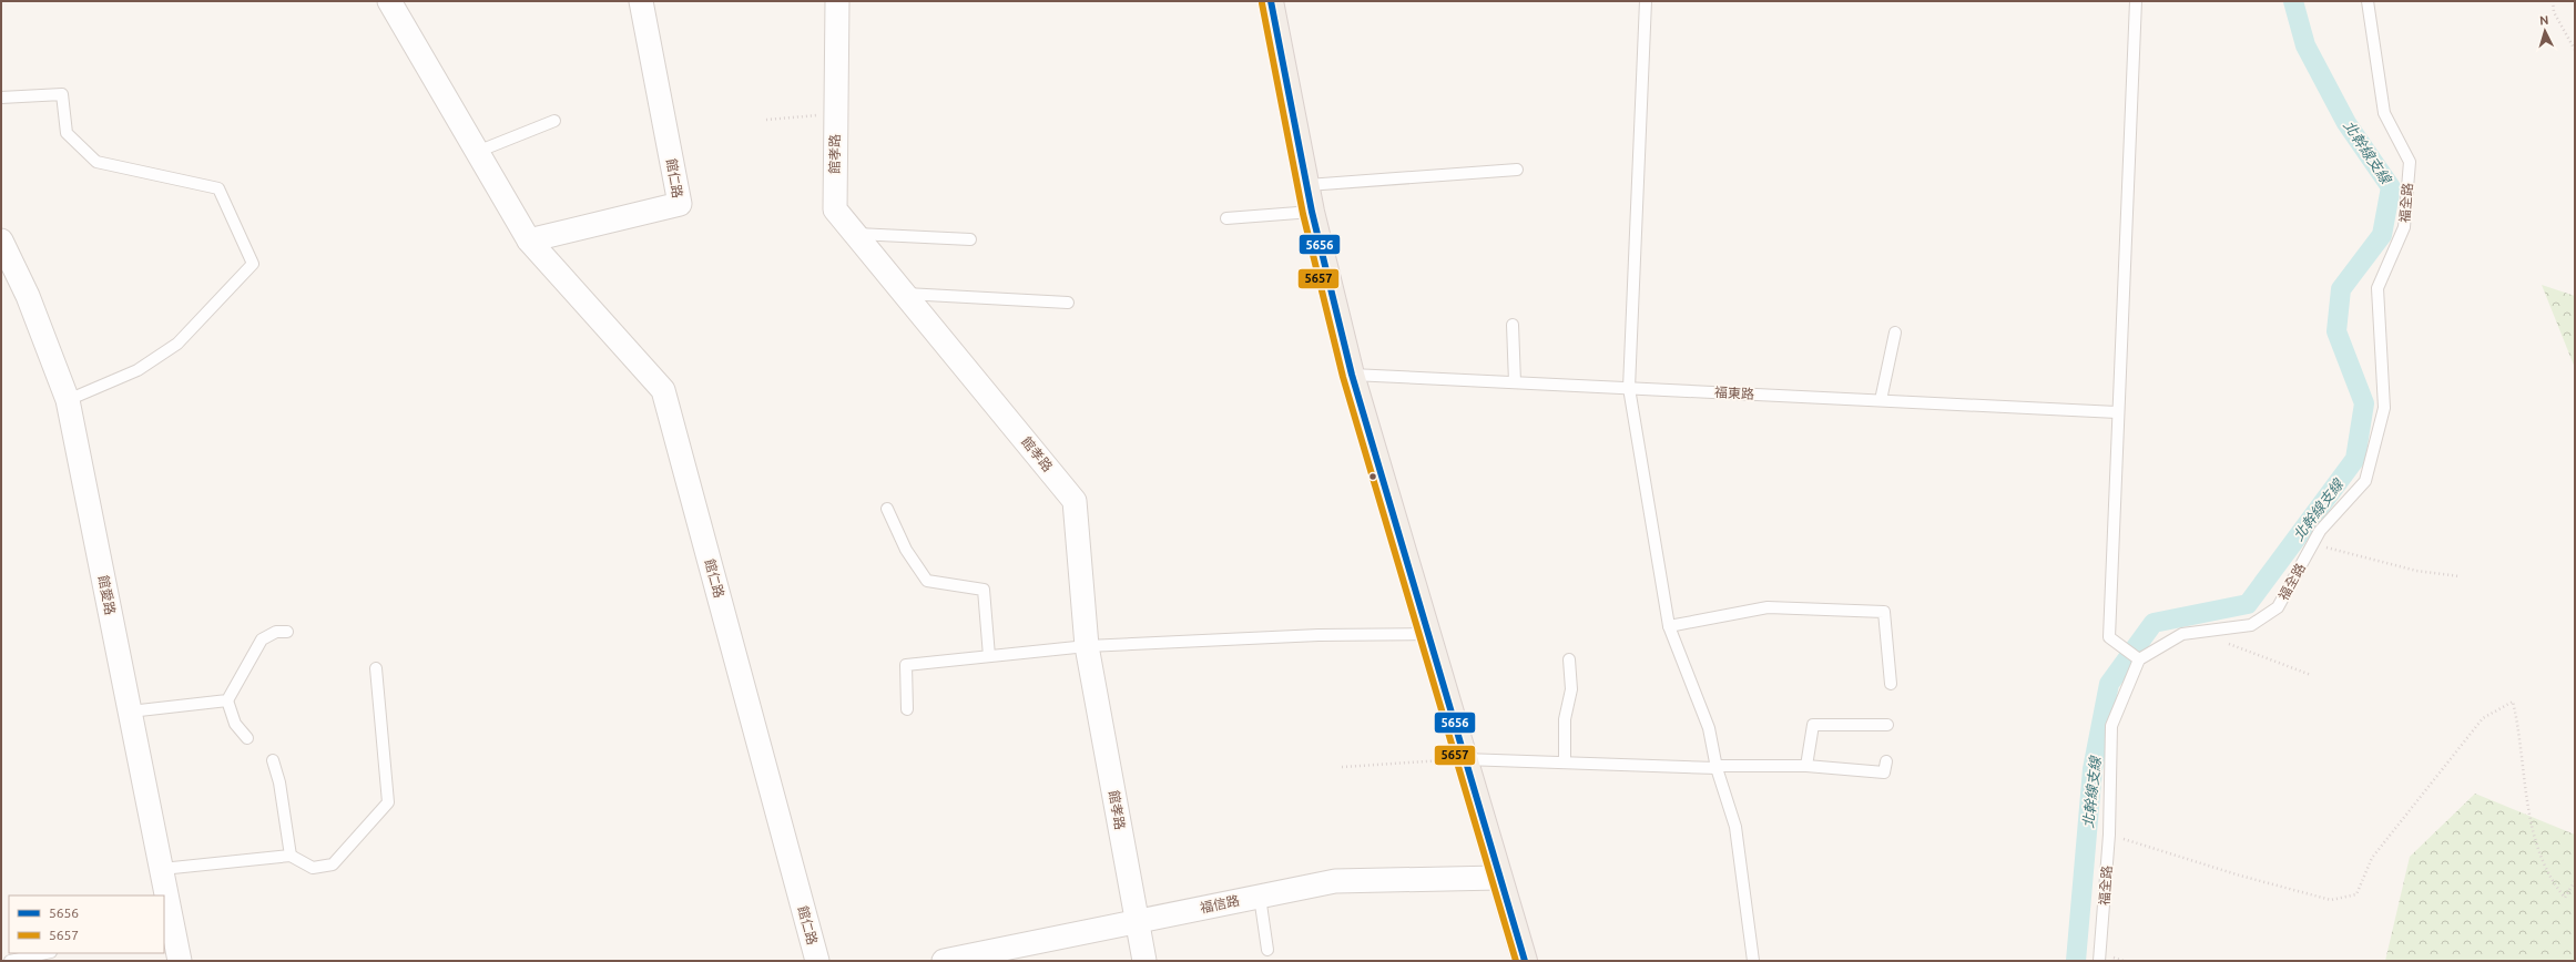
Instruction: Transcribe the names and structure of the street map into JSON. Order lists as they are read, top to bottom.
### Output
{
  "streets": {
    "street": [
      "館孝路",
      "館仁路",
      "館愛路",
      "福信路"
    ],
    "lane": ["福全路", "福東路"]
  },
  "crossings": [
    ["館孝路", "福信路"]
  ],
  "water": ["北幹線支線"],
  "lines": ["transit line 5656", "transit line 5657"],
  "legend": ["5656", "5657"],
  "north": "top"
}
